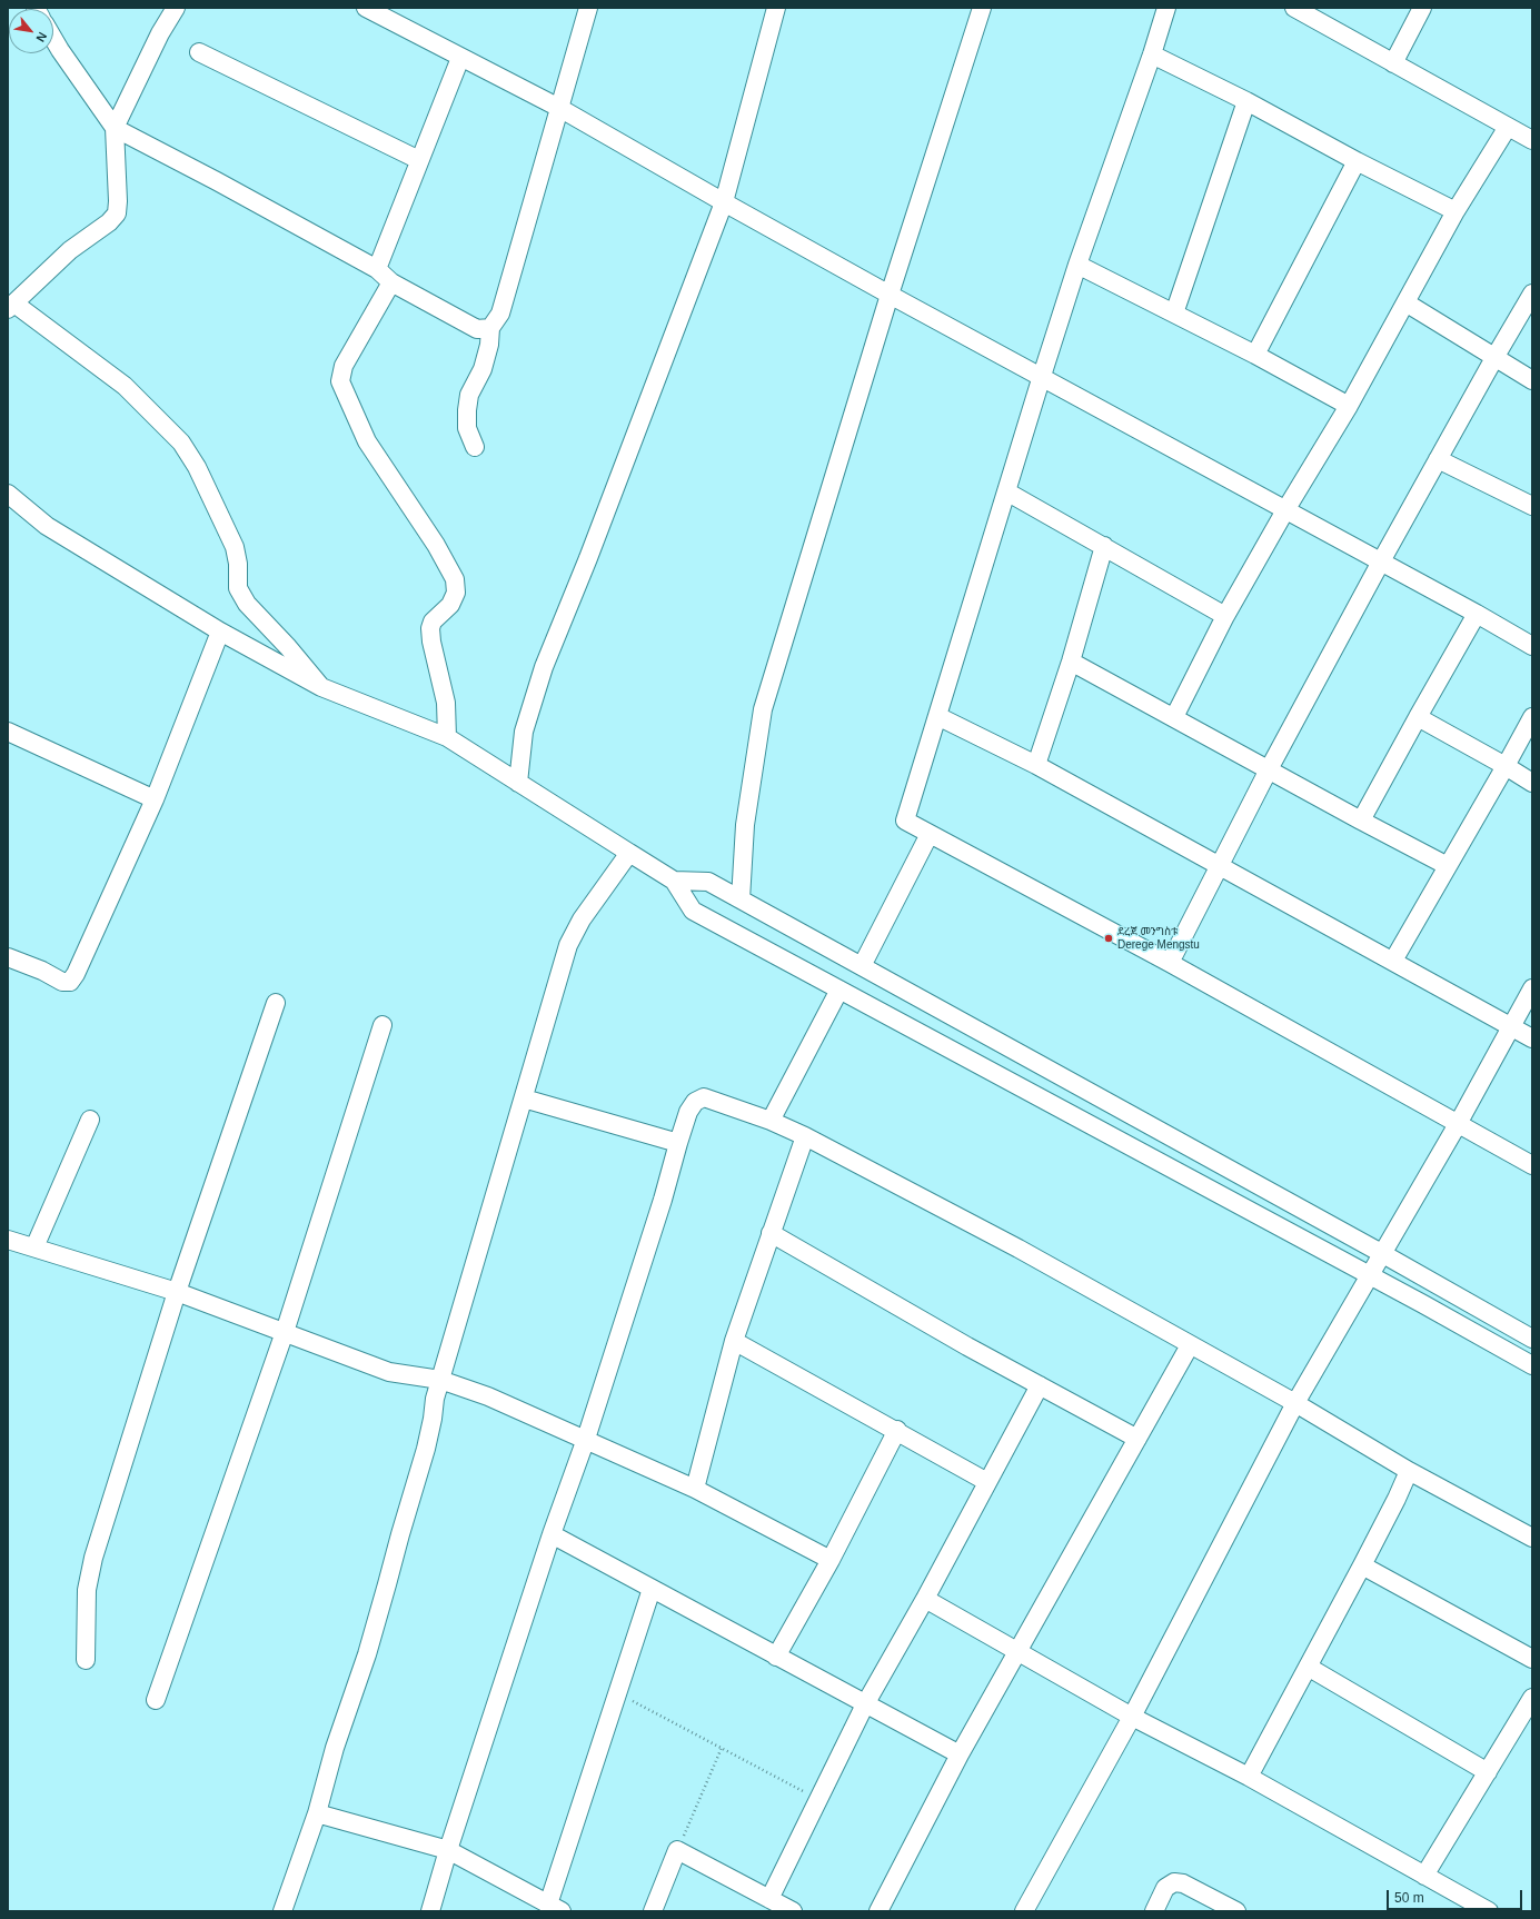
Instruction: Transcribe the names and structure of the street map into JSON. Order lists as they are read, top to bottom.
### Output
{
  "places": ["ደረጀ መንግስቱ Derege Mengstu"],
  "scale_bar": "50 m",
  "north": "bottom right"
}
